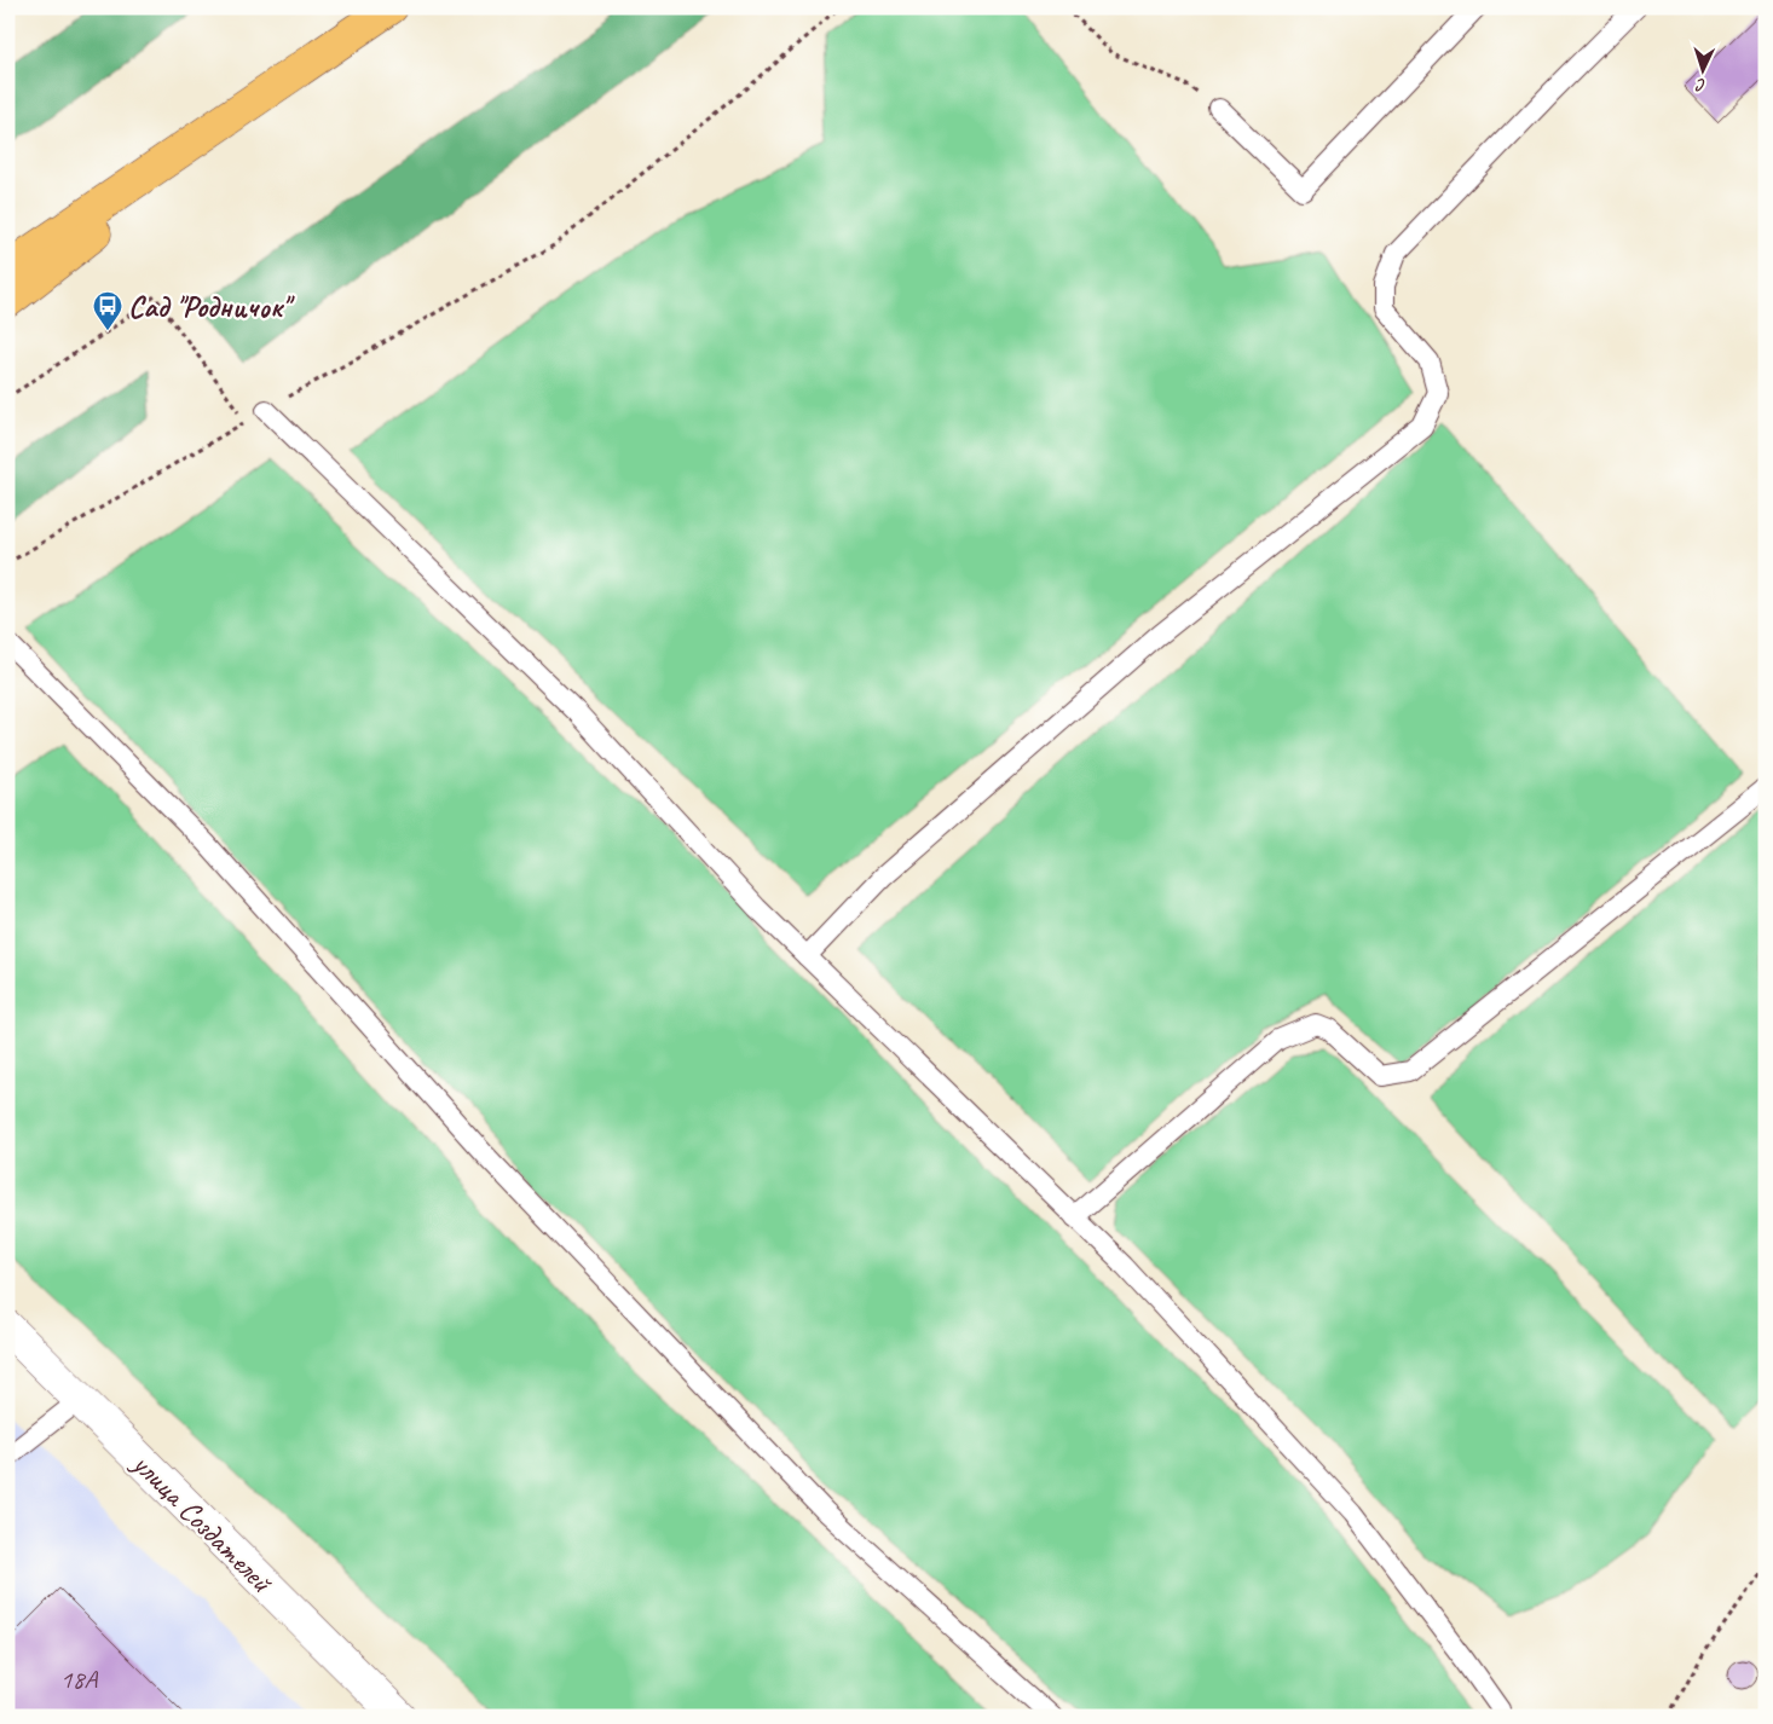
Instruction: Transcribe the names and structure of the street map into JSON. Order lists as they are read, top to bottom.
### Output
{
  "streets": {
    "street": ["улица Создателей"]
  },
  "places": {
    "bus stop": ["Сад \"Родничок\""]
  },
  "house_numbers": ["18А"],
  "north": "bottom"
}
